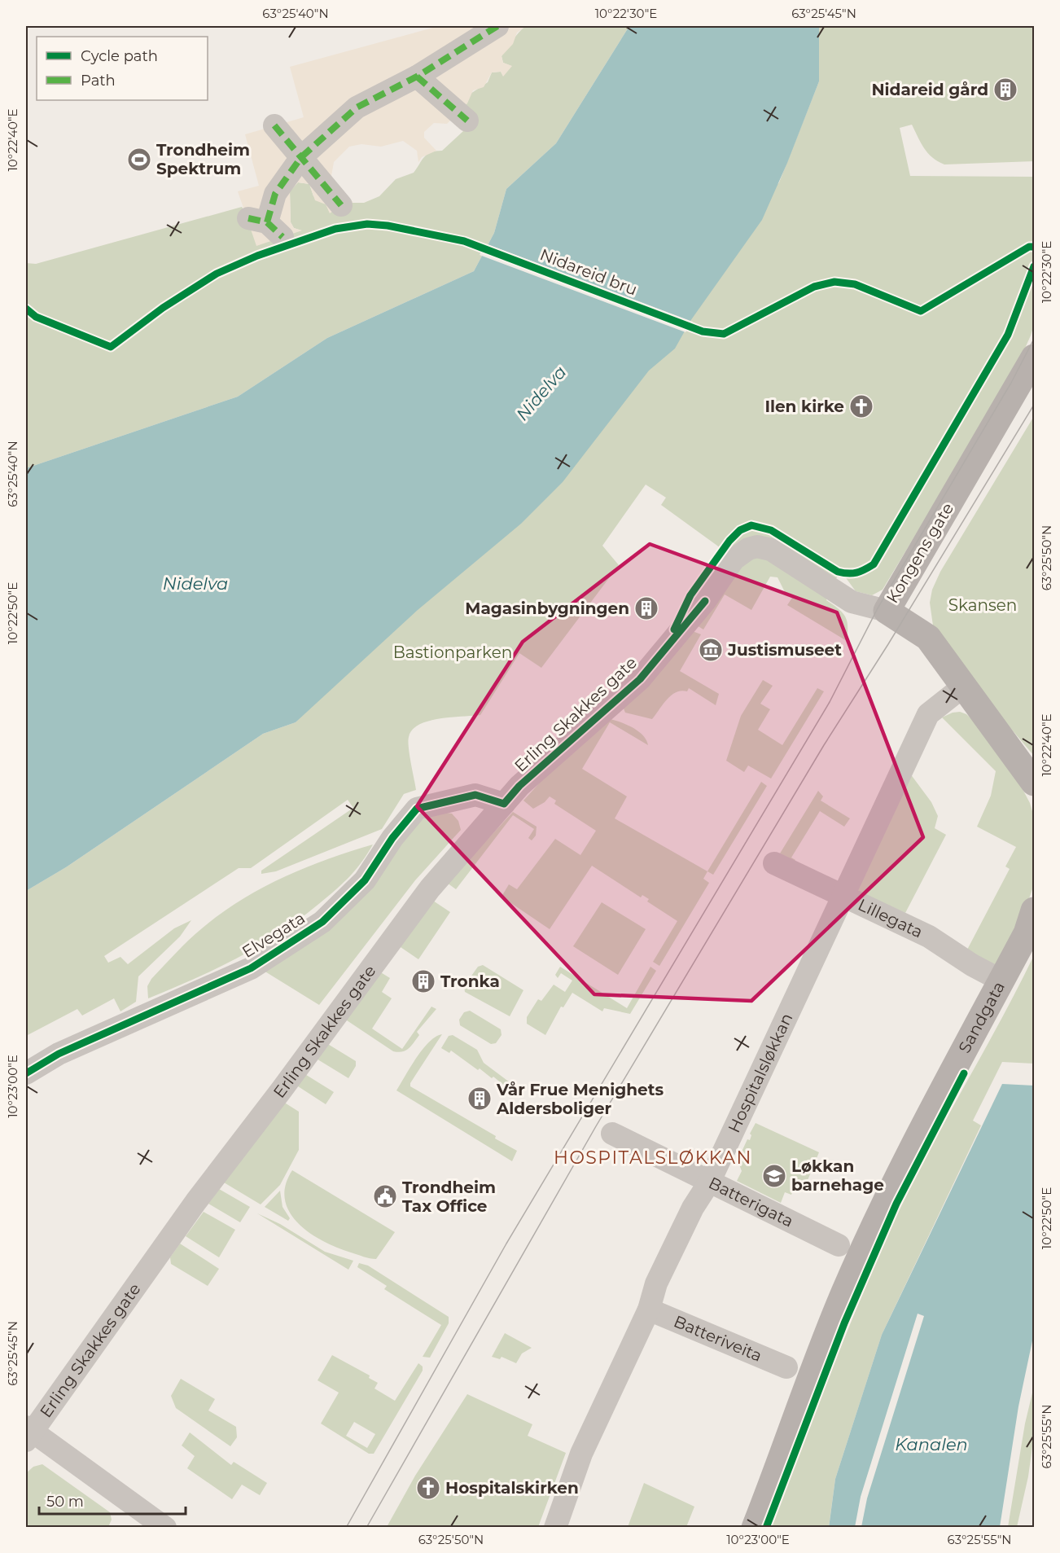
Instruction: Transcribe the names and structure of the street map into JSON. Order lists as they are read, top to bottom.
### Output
{
  "streets": {
    "main road": ["Kongens gate", "Sandgata"],
    "street": [
      "Erling Skakkes gate",
      "Lillegata",
      "Elvegata",
      "Hospitalsløkkan",
      "Batterigata",
      "Batteriveita"
    ],
    "cycle path": ["Nidareid bru"]
  },
  "crossings": [
    ["Kongens gate", "Erling Skakkes gate"],
    ["Erling Skakkes gate", "Elvegata"],
    ["Lillegata", "Sandgata"],
    ["Lillegata", "Hospitalsløkkan"],
    ["Hospitalsløkkan", "Batterigata"],
    ["Hospitalsløkkan", "Batteriveita"]
  ],
  "districts": ["HOSPITALSLØKKAN"],
  "water": ["Nidelva", "Kanalen"],
  "parks": ["Skansen", "Bastionparken"],
  "places": {
    "building": [
      "Nidareid gård",
      "Magasinbygningen",
      "Tronka",
      "Vår Frue Menighets Aldersboliger"
    ],
    "sports": ["Trondheim Spektrum"],
    "church": ["Ilen kirke", "Hospitalskirken"],
    "museum": ["Justismuseet"],
    "school or university": ["Løkkan barnehage"],
    "public building": ["Trondheim Tax Office"]
  },
  "legend": ["Cycle path", "Path"],
  "scale_bar": "50 m",
  "coordinates": [
    "63°25'40\"N",
    "10°22'30\"E",
    "63°25'45\"N",
    "10°22'40\"E",
    "63°25'50\"N",
    "10°22'50\"E",
    "10°23'00\"E",
    "63°25'55\"N"
  ]
}
